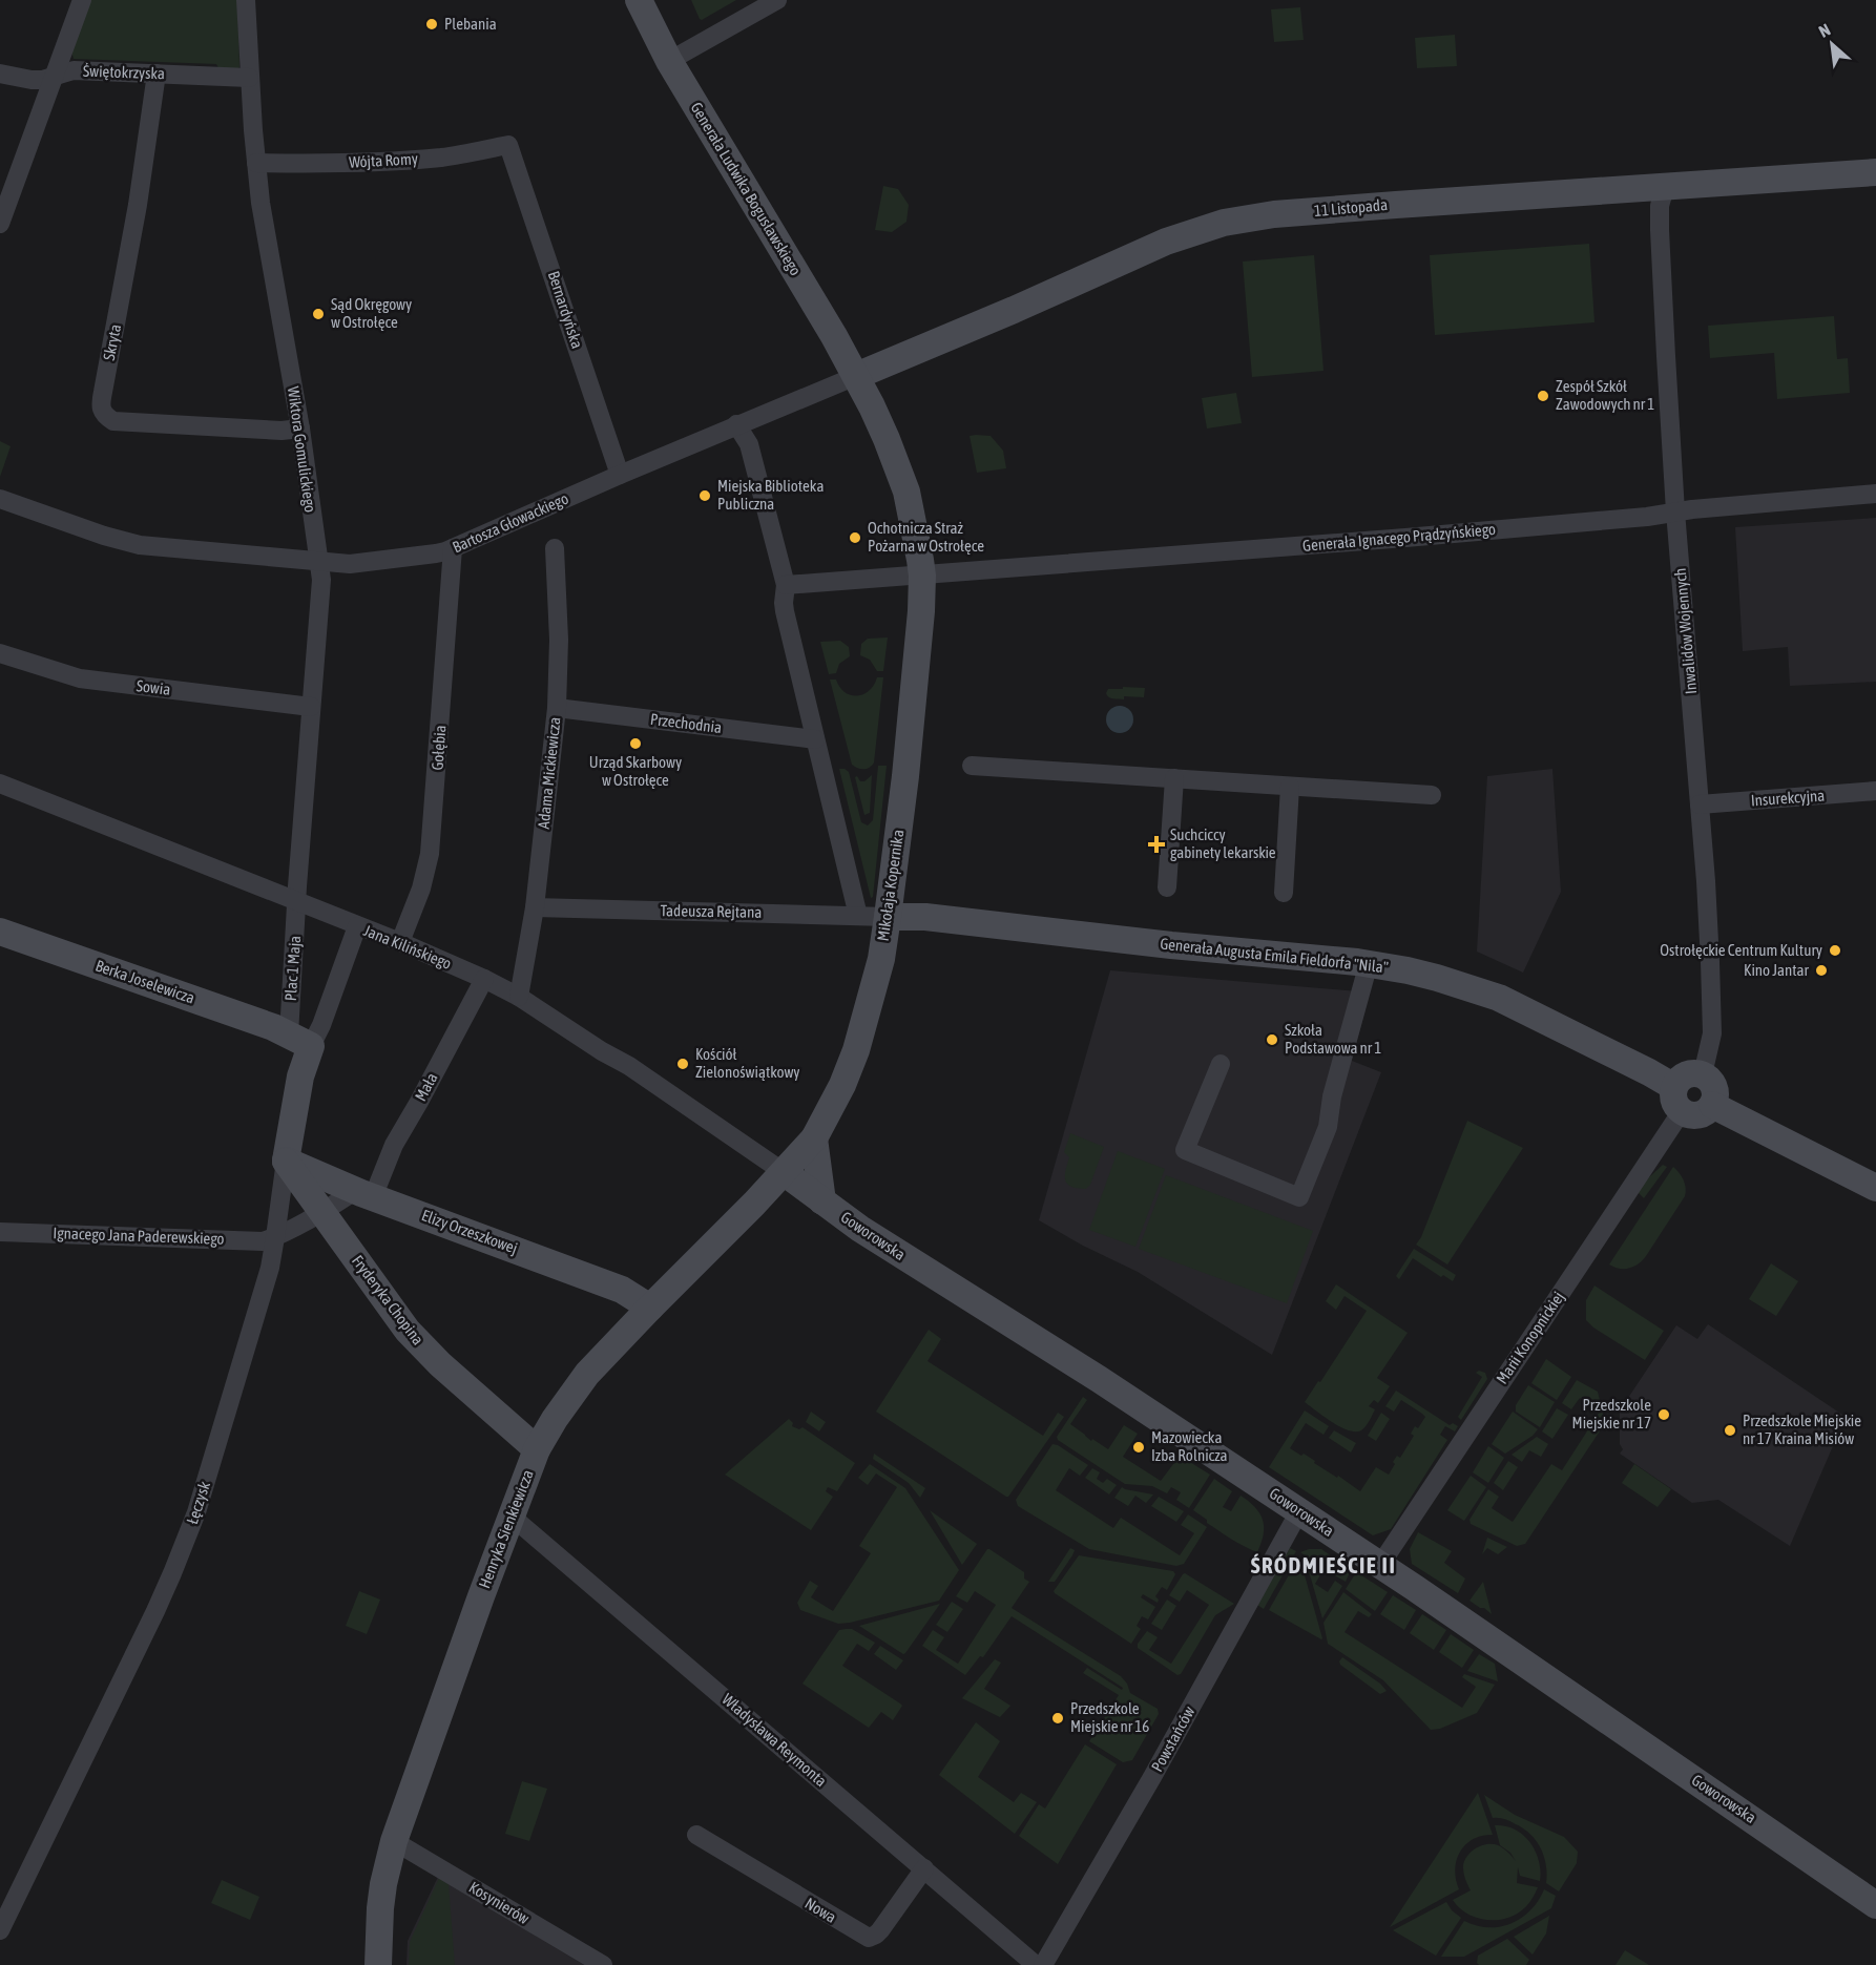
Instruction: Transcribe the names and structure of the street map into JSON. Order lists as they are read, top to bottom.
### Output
{
  "streets": {
    "street": [
      "Świętokrzyska",
      "Wójta Romy",
      "Generała Ludwika Bogusławskiego",
      "11 Listopada",
      "Bernardyńska",
      "Skryta",
      "Wiktora Gomulickiego",
      "Bartosza Głowackiego",
      "Generała Ignacego Prądzyńskiego",
      "Inwalidów Wojennych",
      "Sowia",
      "Przechodnia",
      "Gołębia",
      "Adama Mickiewicza",
      "Insurekcyjna",
      "Mikołaja Kopernika",
      "Tadeusza Rejtana",
      "Jana Kilińskiego",
      "Generała Augusta Emila Fieldorfa \"Nila\"",
      "Plac 1 Maja",
      "Berka Joselewicza",
      "Mała",
      "Elizy Orzeszkowej",
      "Ignacego Jana Paderewskiego",
      "Goworowska",
      "Fryderyka Chopina",
      "Marii Konopnickiej",
      "Łęczysk",
      "Henryka Sienkiewicza",
      "Powstańców",
      "Władysława Reymonta",
      "Kosynierów",
      "Nowa"
    ]
  },
  "crossings": [
    ["Świętokrzyska", "Skryta"],
    ["Świętokrzyska", "Wiktora Gomulickiego"],
    ["Wójta Romy", "Bernardyńska"],
    ["Wójta Romy", "Wiktora Gomulickiego"],
    ["Generała Ludwika Bogusławskiego", "11 Listopada"],
    ["Generała Ludwika Bogusławskiego", "Bartosza Głowackiego"],
    ["Generała Ludwika Bogusławskiego", "Mikołaja Kopernika"],
    ["11 Listopada", "Bartosza Głowackiego"],
    ["11 Listopada", "Inwalidów Wojennych"],
    ["11 Listopada", "Mikołaja Kopernika"],
    ["Bernardyńska", "Bartosza Głowackiego"],
    ["Skryta", "Wiktora Gomulickiego"],
    ["Wiktora Gomulickiego", "Bartosza Głowackiego"],
    ["Wiktora Gomulickiego", "Sowia"],
    ["Wiktora Gomulickiego", "Jana Kilińskiego"],
    ["Wiktora Gomulickiego", "Plac 1 Maja"],
    ["Bartosza Głowackiego", "Gołębia"],
    ["Bartosza Głowackiego", "Mikołaja Kopernika"],
    ["Generała Ignacego Prądzyńskiego", "Inwalidów Wojennych"],
    ["Generała Ignacego Prądzyńskiego", "Mikołaja Kopernika"],
    ["Inwalidów Wojennych", "Insurekcyjna"],
    ["Inwalidów Wojennych", "Generała Augusta Emila Fieldorfa \"Nila\""],
    ["Inwalidów Wojennych", "Marii Konopnickiej"],
    ["Przechodnia", "Adama Mickiewicza"],
    ["Przechodnia", "Mikołaja Kopernika"],
    ["Gołębia", "Jana Kilińskiego"],
    ["Adama Mickiewicza", "Tadeusza Rejtana"],
    ["Adama Mickiewicza", "Jana Kilińskiego"],
    ["Mikołaja Kopernika", "Tadeusza Rejtana"],
    ["Mikołaja Kopernika", "Jana Kilińskiego"],
    ["Mikołaja Kopernika", "Generała Augusta Emila Fieldorfa \"Nila\""],
    ["Mikołaja Kopernika", "Goworowska"],
    ["Mikołaja Kopernika", "Henryka Sienkiewicza"],
    ["Tadeusza Rejtana", "Generała Augusta Emila Fieldorfa \"Nila\""],
    ["Jana Kilińskiego", "Plac 1 Maja"],
    ["Jana Kilińskiego", "Mała"],
    ["Jana Kilińskiego", "Goworowska"],
    ["Jana Kilińskiego", "Henryka Sienkiewicza"],
    ["Generała Augusta Emila Fieldorfa \"Nila\"", "Marii Konopnickiej"],
    ["Plac 1 Maja", "Berka Joselewicza"],
    ["Plac 1 Maja", "Łęczysk"],
    ["Berka Joselewicza", "Łęczysk"],
    ["Mała", "Elizy Orzeszkowej"],
    ["Elizy Orzeszkowej", "Fryderyka Chopina"],
    ["Elizy Orzeszkowej", "Łęczysk"],
    ["Elizy Orzeszkowej", "Henryka Sienkiewicza"],
    ["Ignacego Jana Paderewskiego", "Łęczysk"],
    ["Goworowska", "Marii Konopnickiej"],
    ["Goworowska", "Henryka Sienkiewicza"],
    ["Goworowska", "Powstańców"],
    ["Fryderyka Chopina", "Łęczysk"],
    ["Fryderyka Chopina", "Henryka Sienkiewicza"],
    ["Henryka Sienkiewicza", "Władysława Reymonta"],
    ["Henryka Sienkiewicza", "Kosynierów"],
    ["Władysława Reymonta", "Nowa"]
  ],
  "districts": ["ŚRÓDMIEŚCIE II"],
  "places": {
    "other": [
      "Plebania",
      "Sąd Okręgowy w Ostrołęce",
      "Zespół Szkół Zawodowych nr 1",
      "Miejska Biblioteka Publiczna",
      "Ochotnicza Straż Pożarna w Ostrołęce",
      "Urząd Skarbowy w Ostrołęce",
      "Ostrołęckie Centrum Kultury",
      "Kino Jantar",
      "Szkoła Podstawowa nr 1",
      "Kościół Zielonoświątkowy",
      "Przedszkole Miejskie nr 17",
      "Przedszkole Miejskie nr 17 Kraina Misiów",
      "Mazowiecka Izba Rolnicza",
      "Przedszkole Miejskie nr 16"
    ],
    "health": ["Suchciccy gabinety lekarskie"]
  },
  "north": "top left"
}
